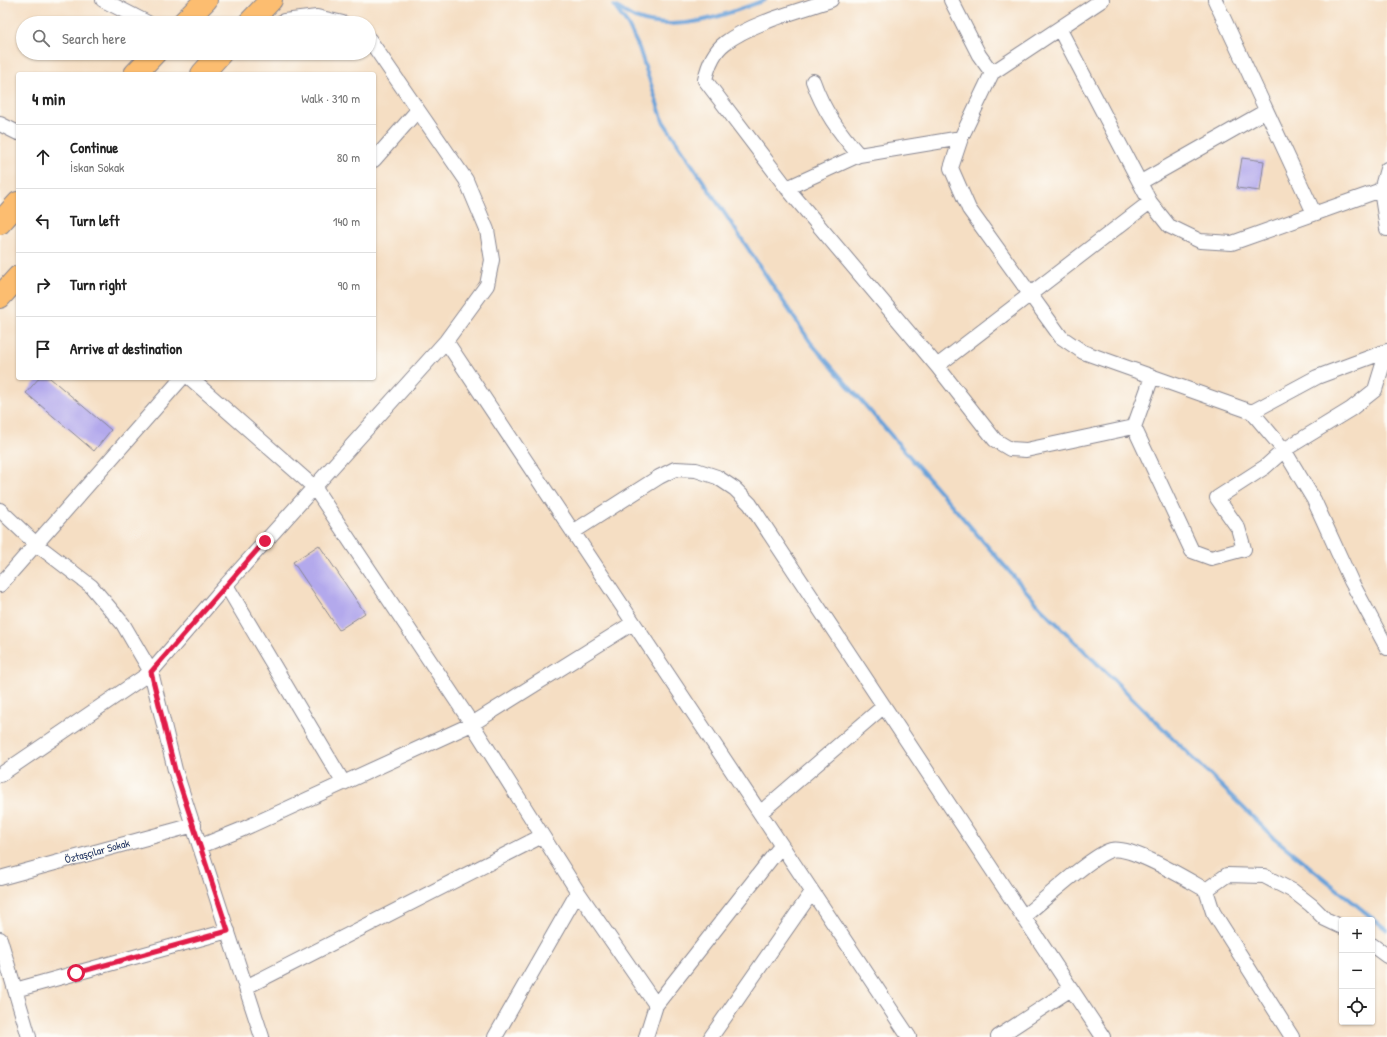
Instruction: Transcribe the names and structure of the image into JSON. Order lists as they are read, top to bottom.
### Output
{
  "streets": {
    "street": ["Öztaşçılar Sokak"]
  },
  "page": {
    "search": "Search here",
    "heading": ["4 min", "Walk · 310 m"],
    "list": [
      ["Continue", "İskan Sokak", "80 m"],
      ["Turn left", "140 m"],
      ["Turn right", "90 m"],
      "Arrive at destination"
    ],
    "map_buttons": ["+", "−"]
  }
}
